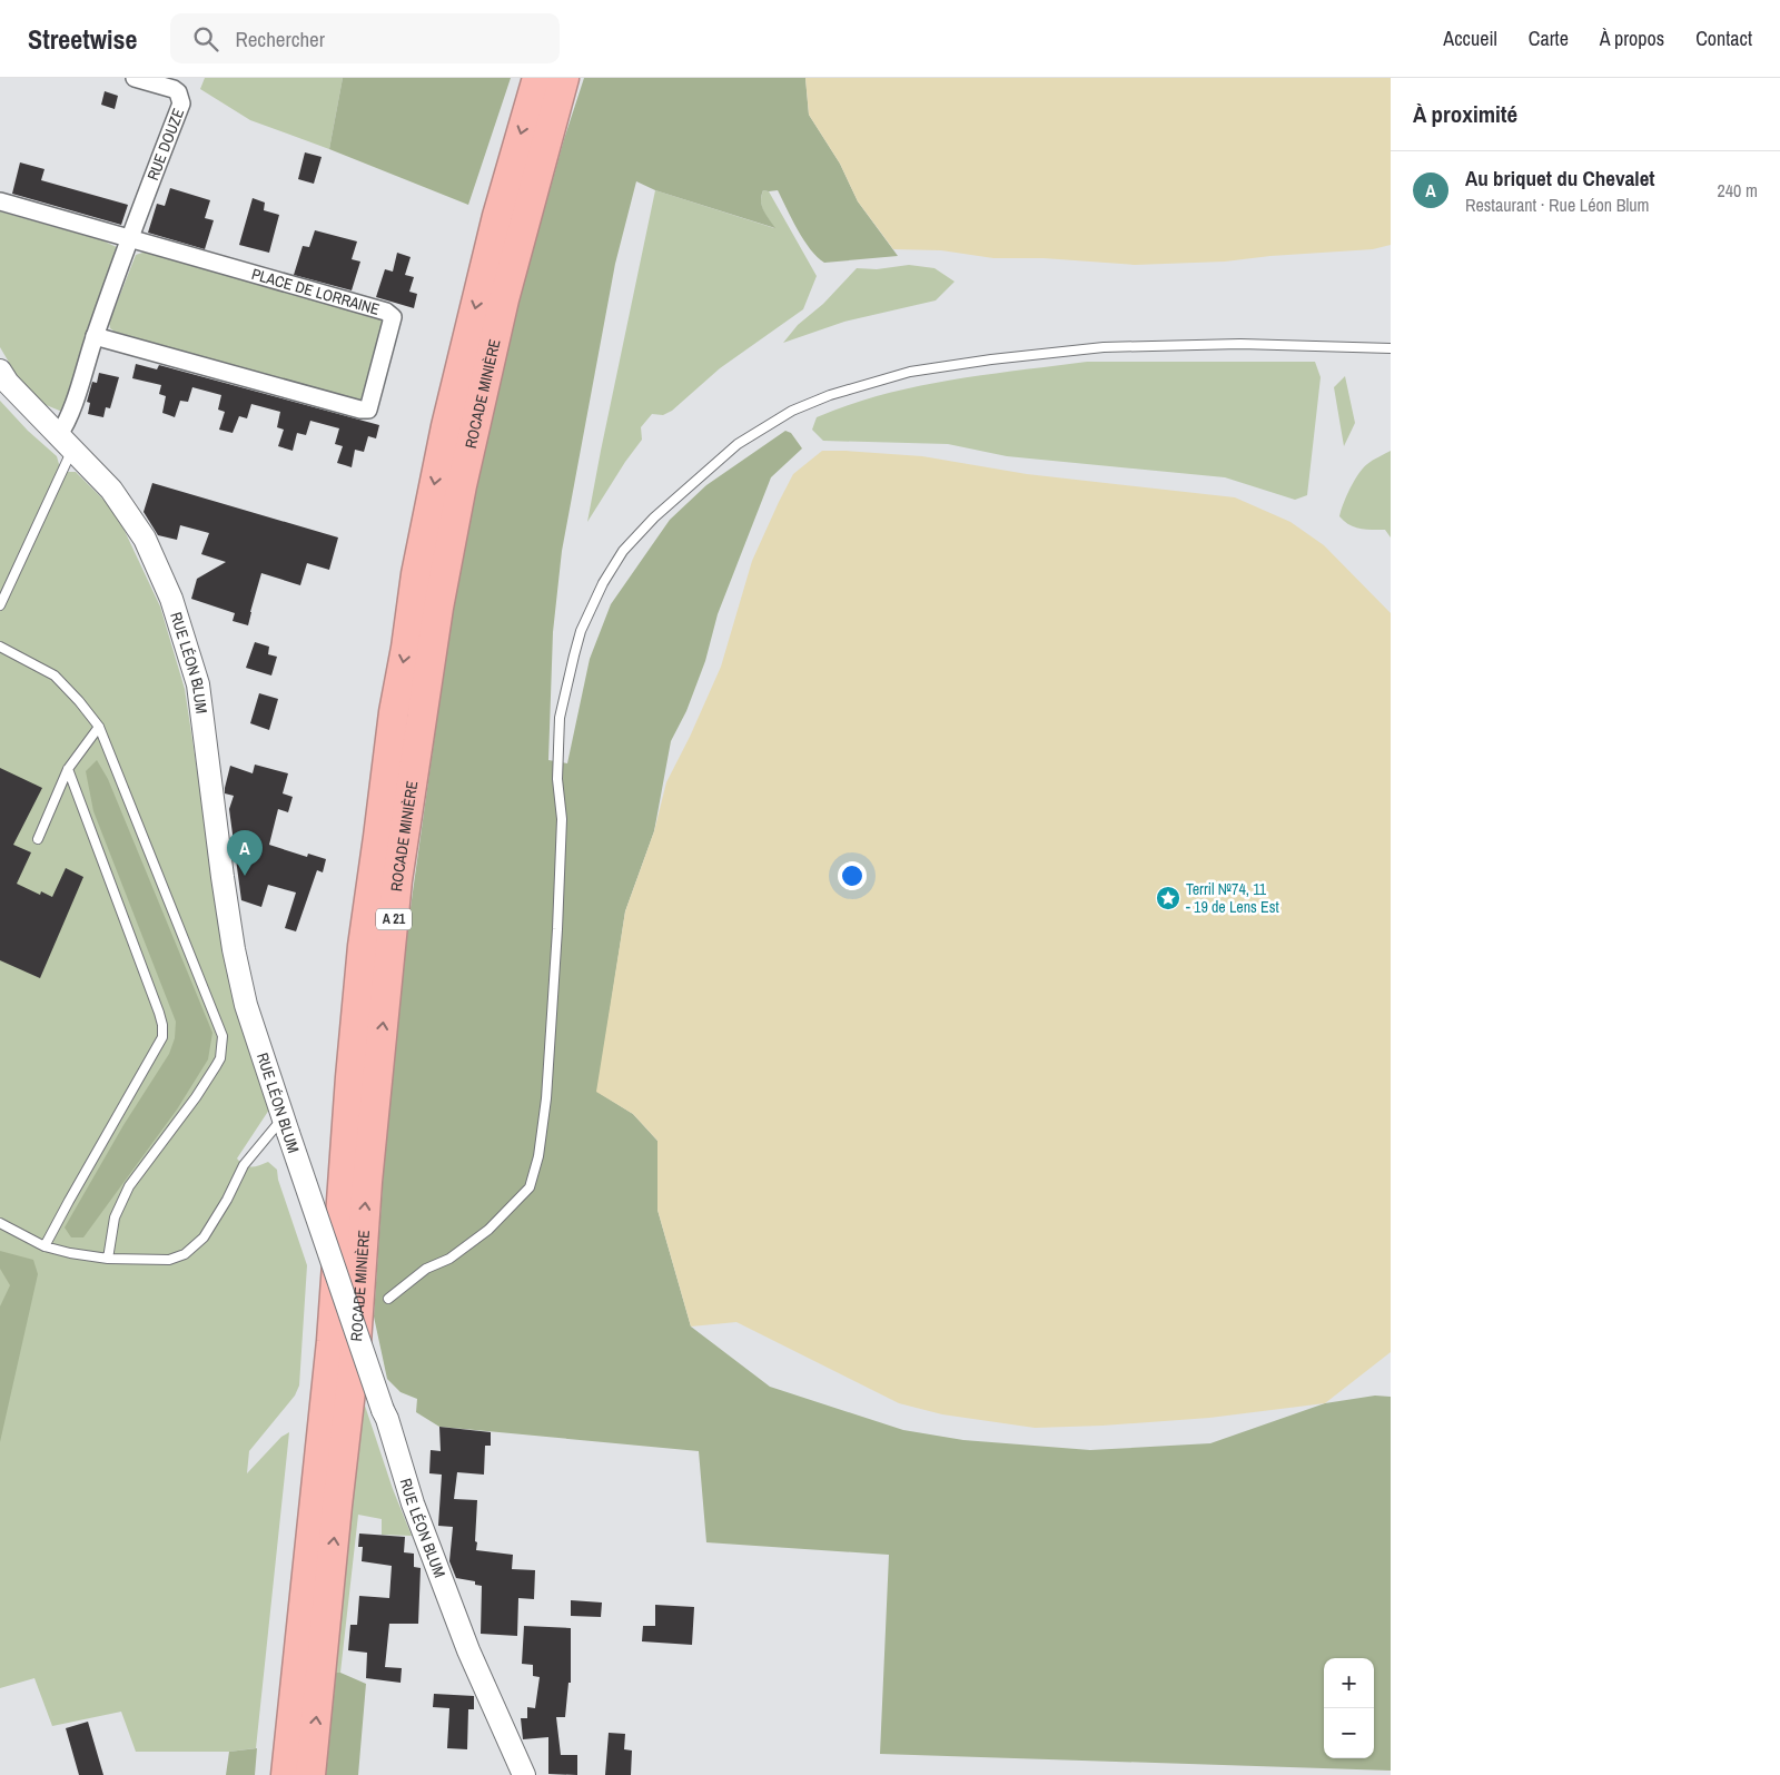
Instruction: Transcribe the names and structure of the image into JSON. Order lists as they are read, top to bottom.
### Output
{
  "streets": {
    "highway": ["ROCADE MINIÈRE", "A 21"],
    "street": ["RUE DOUZE", "PLACE DE LORRAINE", "RUE LÉON BLUM"]
  },
  "crossings": [
    ["RUE DOUZE", "PLACE DE LORRAINE"],
    ["RUE DOUZE", "RUE LÉON BLUM"]
  ],
  "places": {
    "place": ["Terril №74, 11 - 19 de Lens Est"]
  },
  "page": {
    "header": "Streetwise",
    "search": "Rechercher",
    "nav": [
      "Accueil",
      "Carte",
      "À propos",
      "Contact"
    ],
    "heading": "À proximité",
    "list": [
      {
        "mark": "A",
        "name": "Au briquet du Chevalet",
        "note": "Restaurant · Rue Léon Blum",
        "value": "240 m"
      }
    ],
    "pins": "A",
    "map_buttons": ["+", "−"]
  }
}
